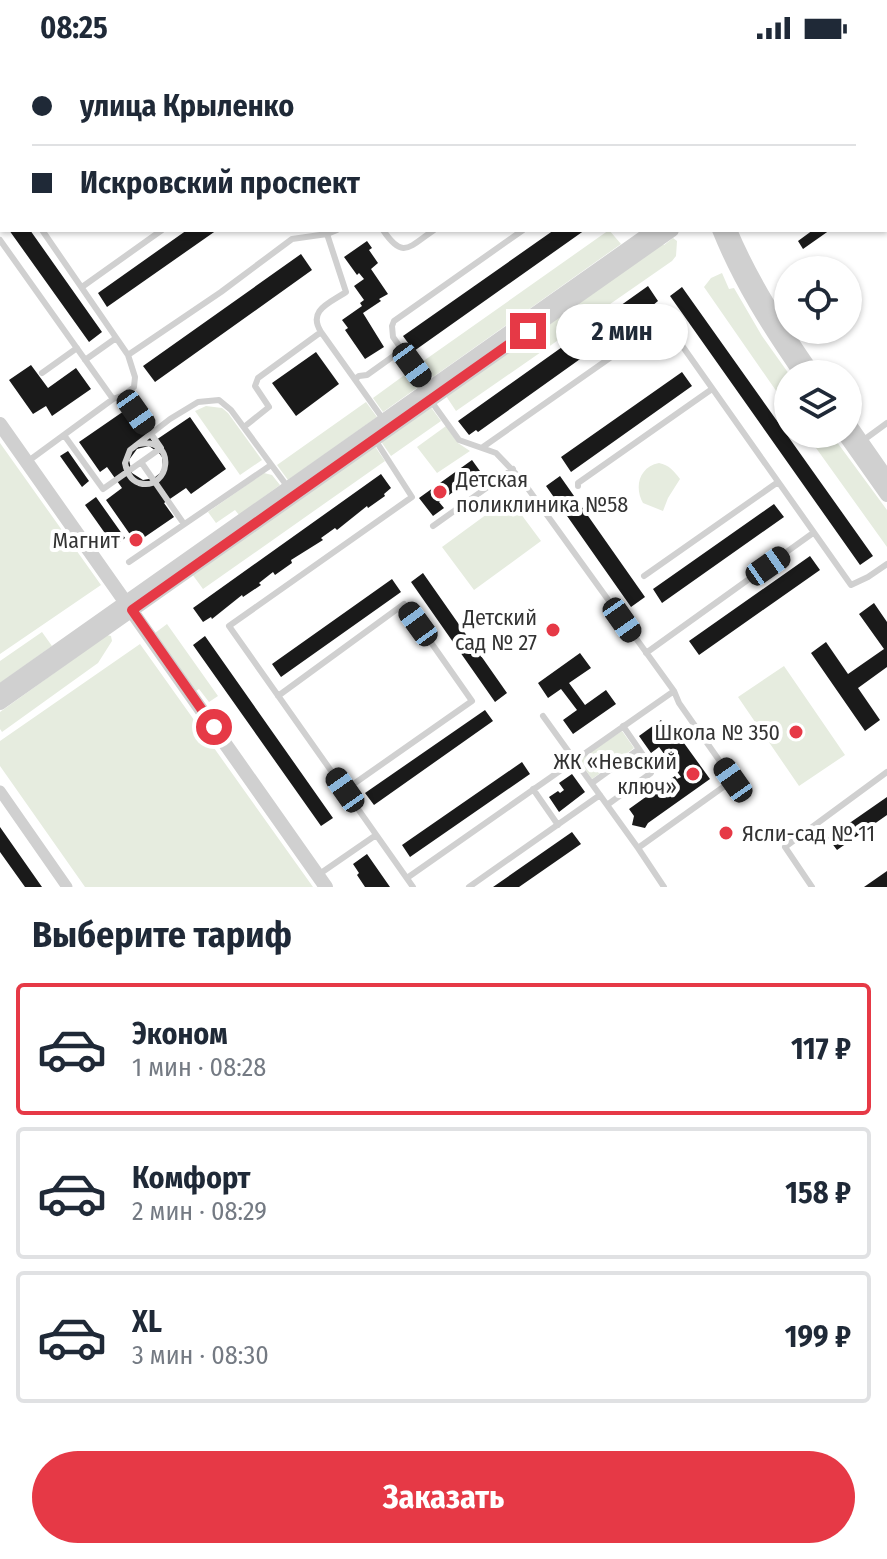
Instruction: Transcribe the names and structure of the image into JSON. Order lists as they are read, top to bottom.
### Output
{
  "places": [
    "Детская поликлиника №58",
    "Магнит",
    "Детский сад № 27",
    "Школа № 350",
    "ЖК «Невский ключ»",
    "Ясли-сад № 11"
  ],
  "page": {
    "status": "08:25",
    "banner": ["улица Крыленко", "Искровский проспект"],
    "bubble": "2 мин",
    "heading": "Выберите тариф",
    "list": [
      {
        "name": "Эконом",
        "note": "1 мин · 08:28",
        "value": "117 ₽"
      },
      {
        "name": "Комфорт",
        "note": "2 мин · 08:29",
        "value": "158 ₽"
      },
      {
        "name": "XL",
        "note": "3 мин · 08:30",
        "value": "199 ₽"
      }
    ],
    "buttons": "Заказать"
  }
}
